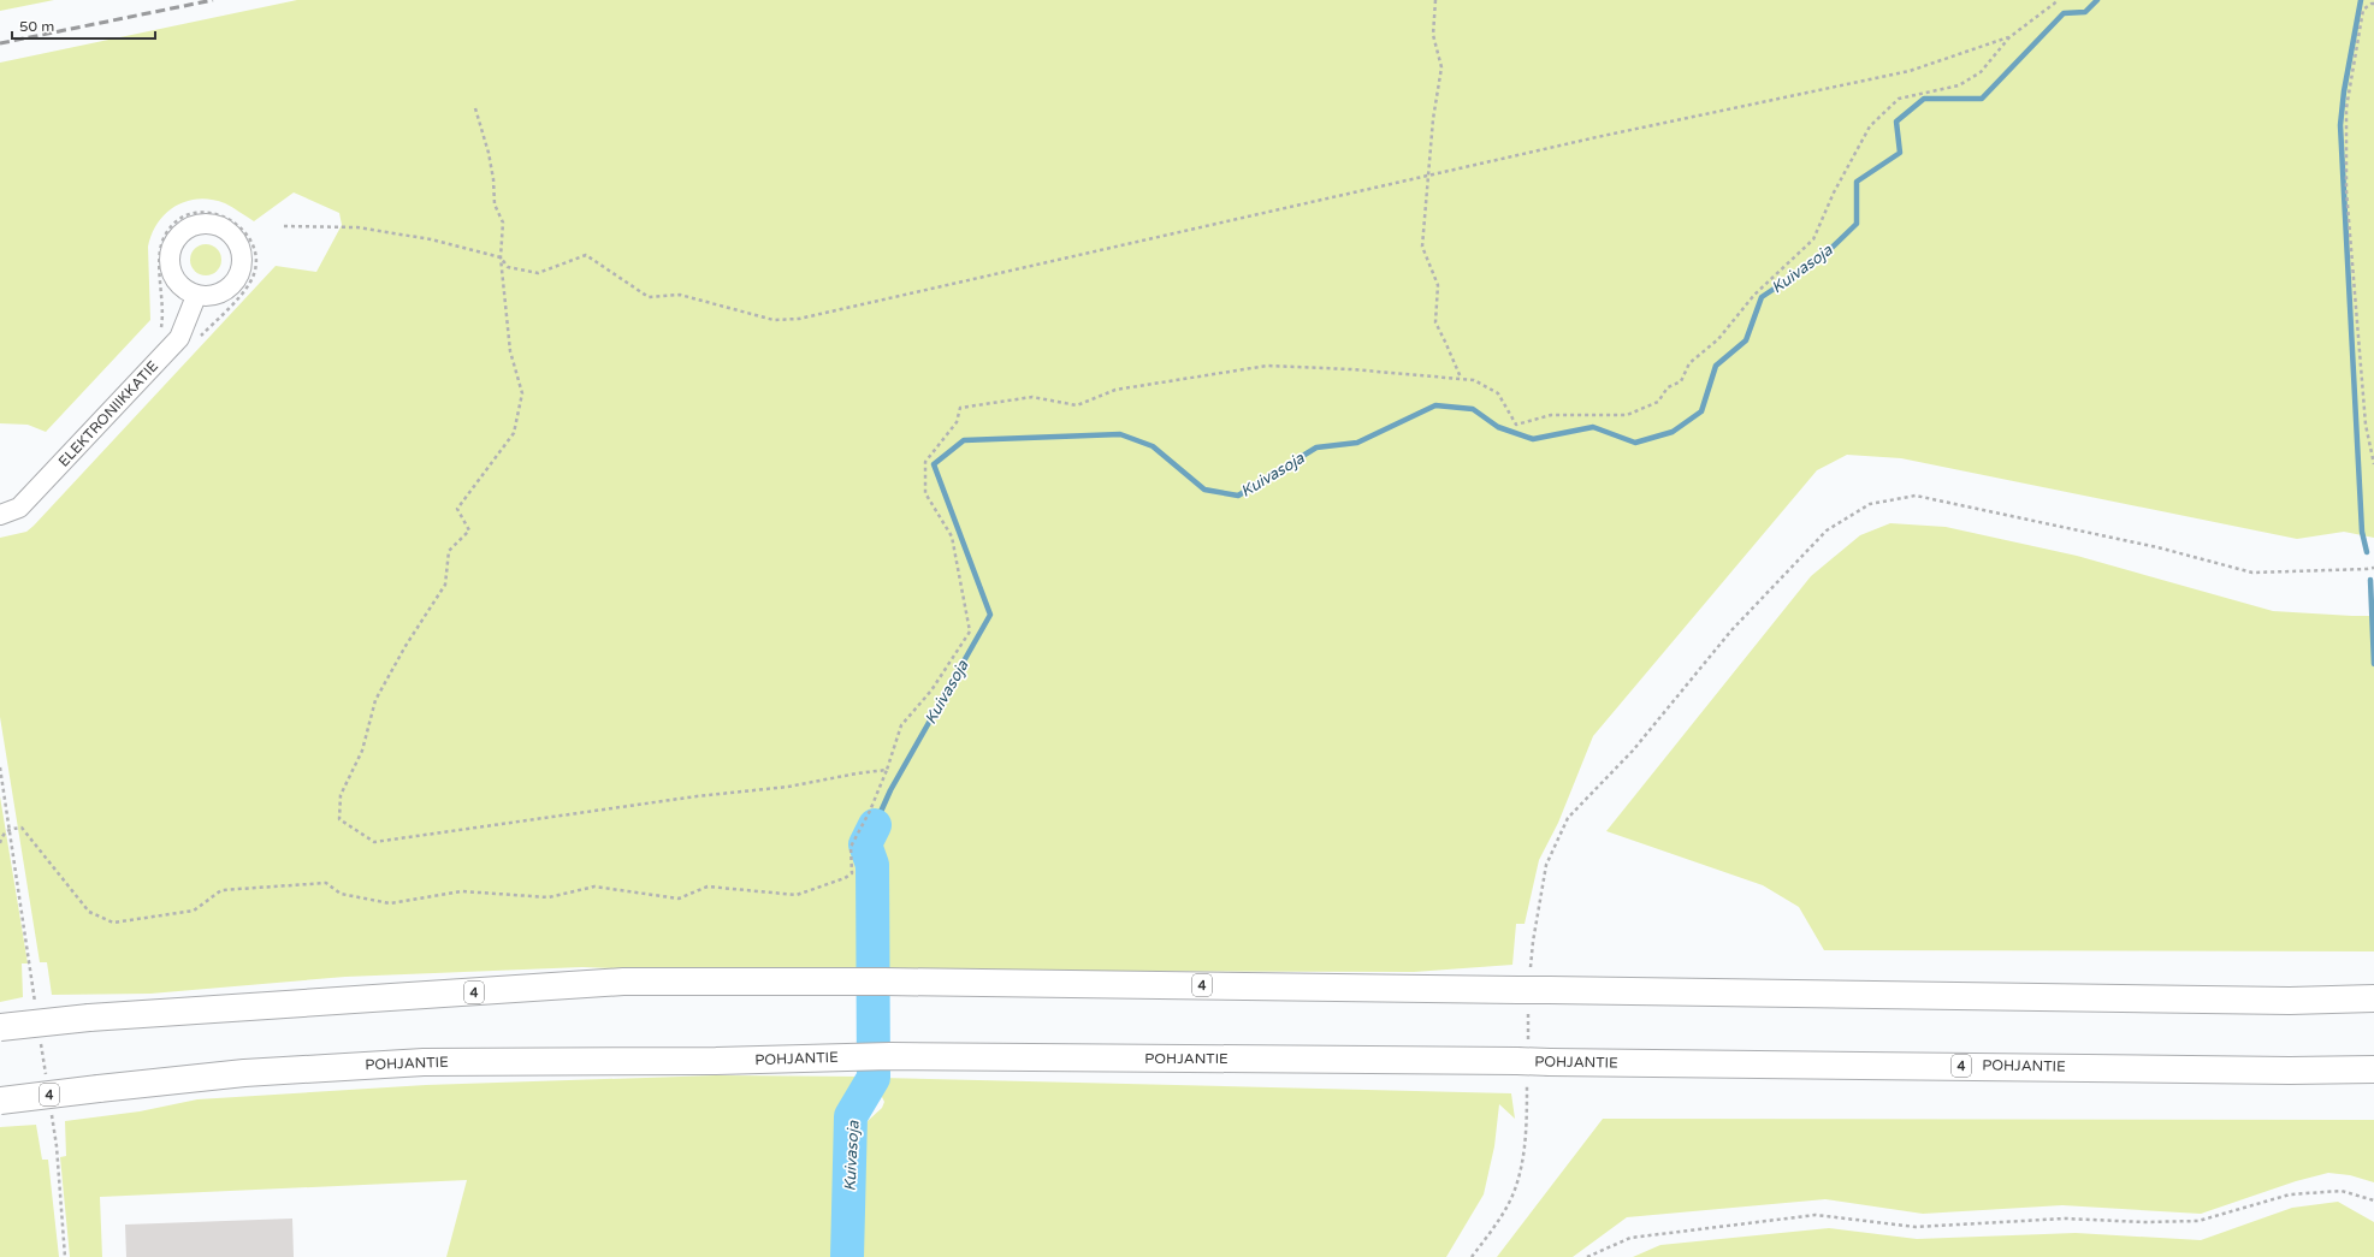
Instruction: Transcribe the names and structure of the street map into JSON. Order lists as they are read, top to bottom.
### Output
{
  "streets": {
    "highway": ["4", "POHJANTIE"],
    "street": ["ELEKTRONIIKKATIE"]
  },
  "water": ["Kuivasoja"],
  "scale_bar": "50 m"
}
